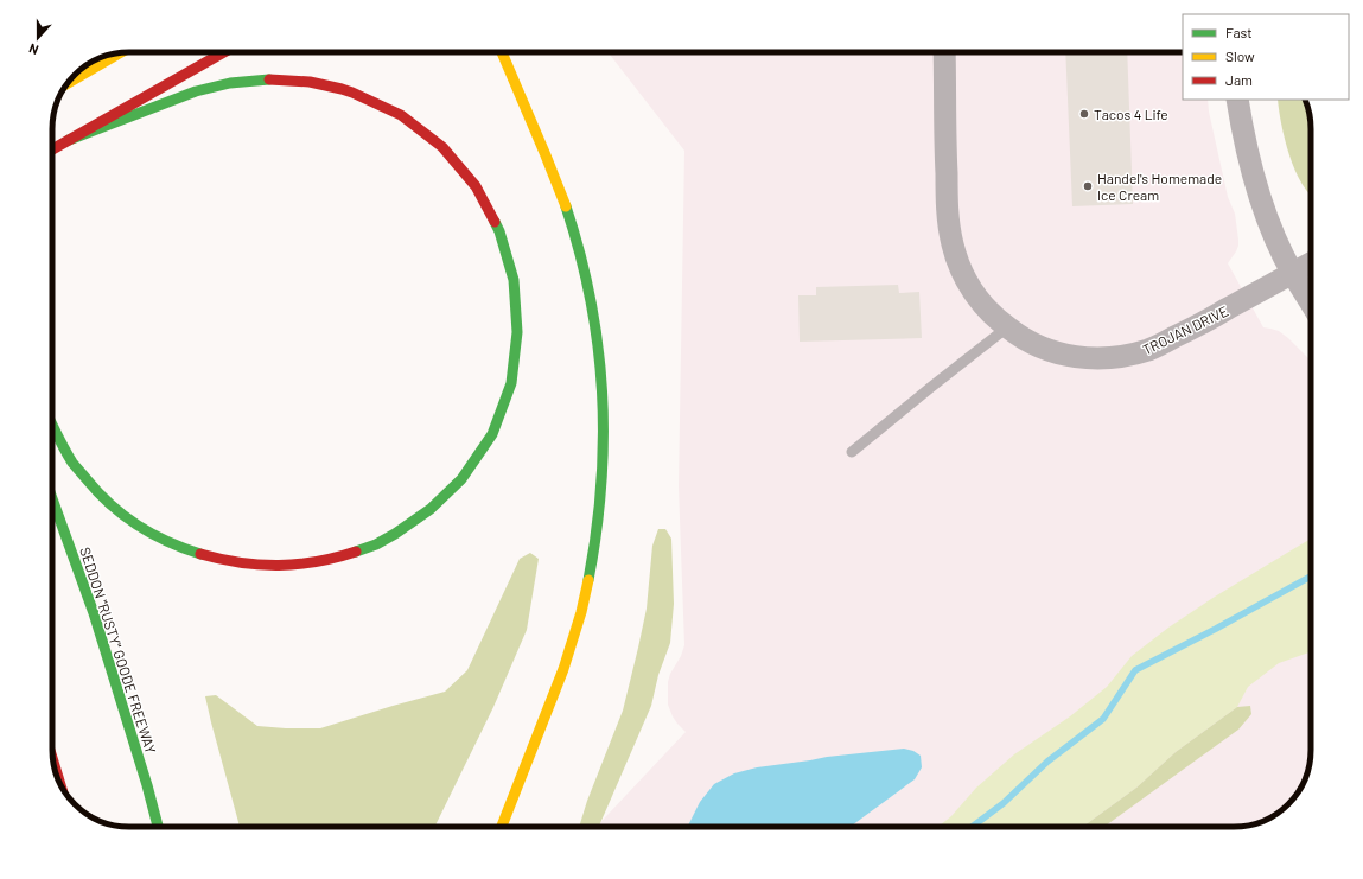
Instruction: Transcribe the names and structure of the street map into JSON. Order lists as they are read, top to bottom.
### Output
{
  "streets": {
    "main road": ["SEDDON \"RUSTY\" GOODE FREEWAY"],
    "street": ["TROJAN DRIVE"]
  },
  "places": ["Tacos 4 Life", "Handel's Homemade Ice Cream"],
  "legend": ["Fast", "Slow", "Jam"],
  "north": "bottom"
}
